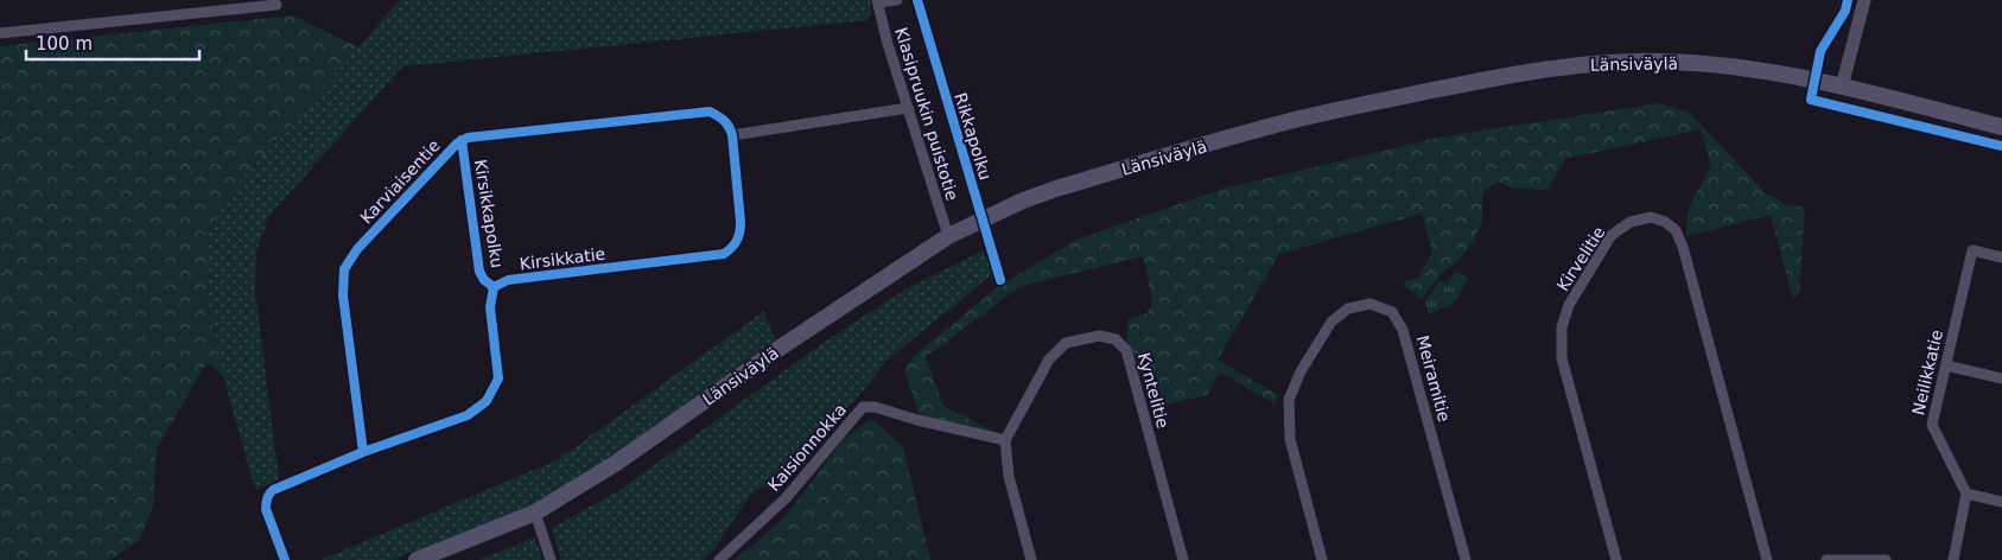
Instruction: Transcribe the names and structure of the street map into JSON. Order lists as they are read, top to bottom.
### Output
{
  "streets": {
    "main road": ["Länsiväylä"],
    "street": [
      "Klasipruukin puistotie",
      "Karviaisentie",
      "Kirsikkatie",
      "Kirvelitie",
      "Neilikkatie",
      "Meiramitie",
      "Kyntelitie",
      "Kaisionnokka"
    ],
    "cycle path": ["Rikkapolku", "Kirsikkapolku"]
  },
  "crossings": [
    ["Länsiväylä", "Klasipruukin puistotie"],
    ["Karviaisentie", "Kirsikkatie"],
    ["Kyntelitie", "Kaisionnokka"]
  ],
  "scale_bar": "100 m"
}
